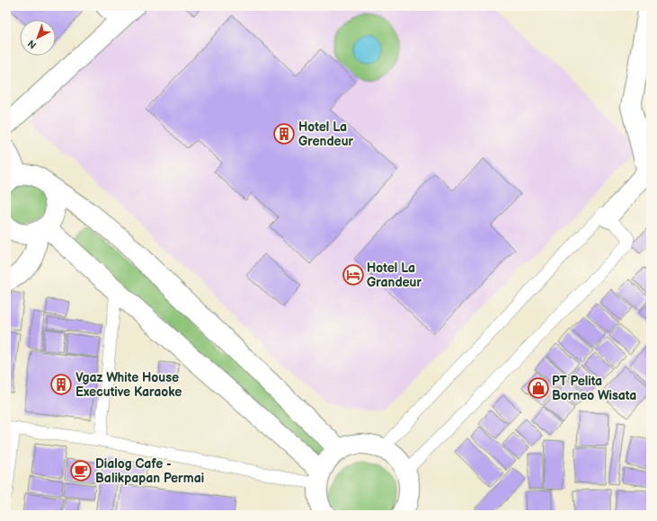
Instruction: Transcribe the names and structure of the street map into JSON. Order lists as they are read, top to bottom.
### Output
{
  "places": {
    "building": ["Hotel La Grendeur", "Vgaz White House Executive Karaoke"],
    "hotel": ["Hotel La Grandeur"],
    "shop": ["PT Pelita Borneo Wisata"],
    "cafe": ["Dialog Cafe - Balikpapan Permai"]
  },
  "north": "bottom left"
}
